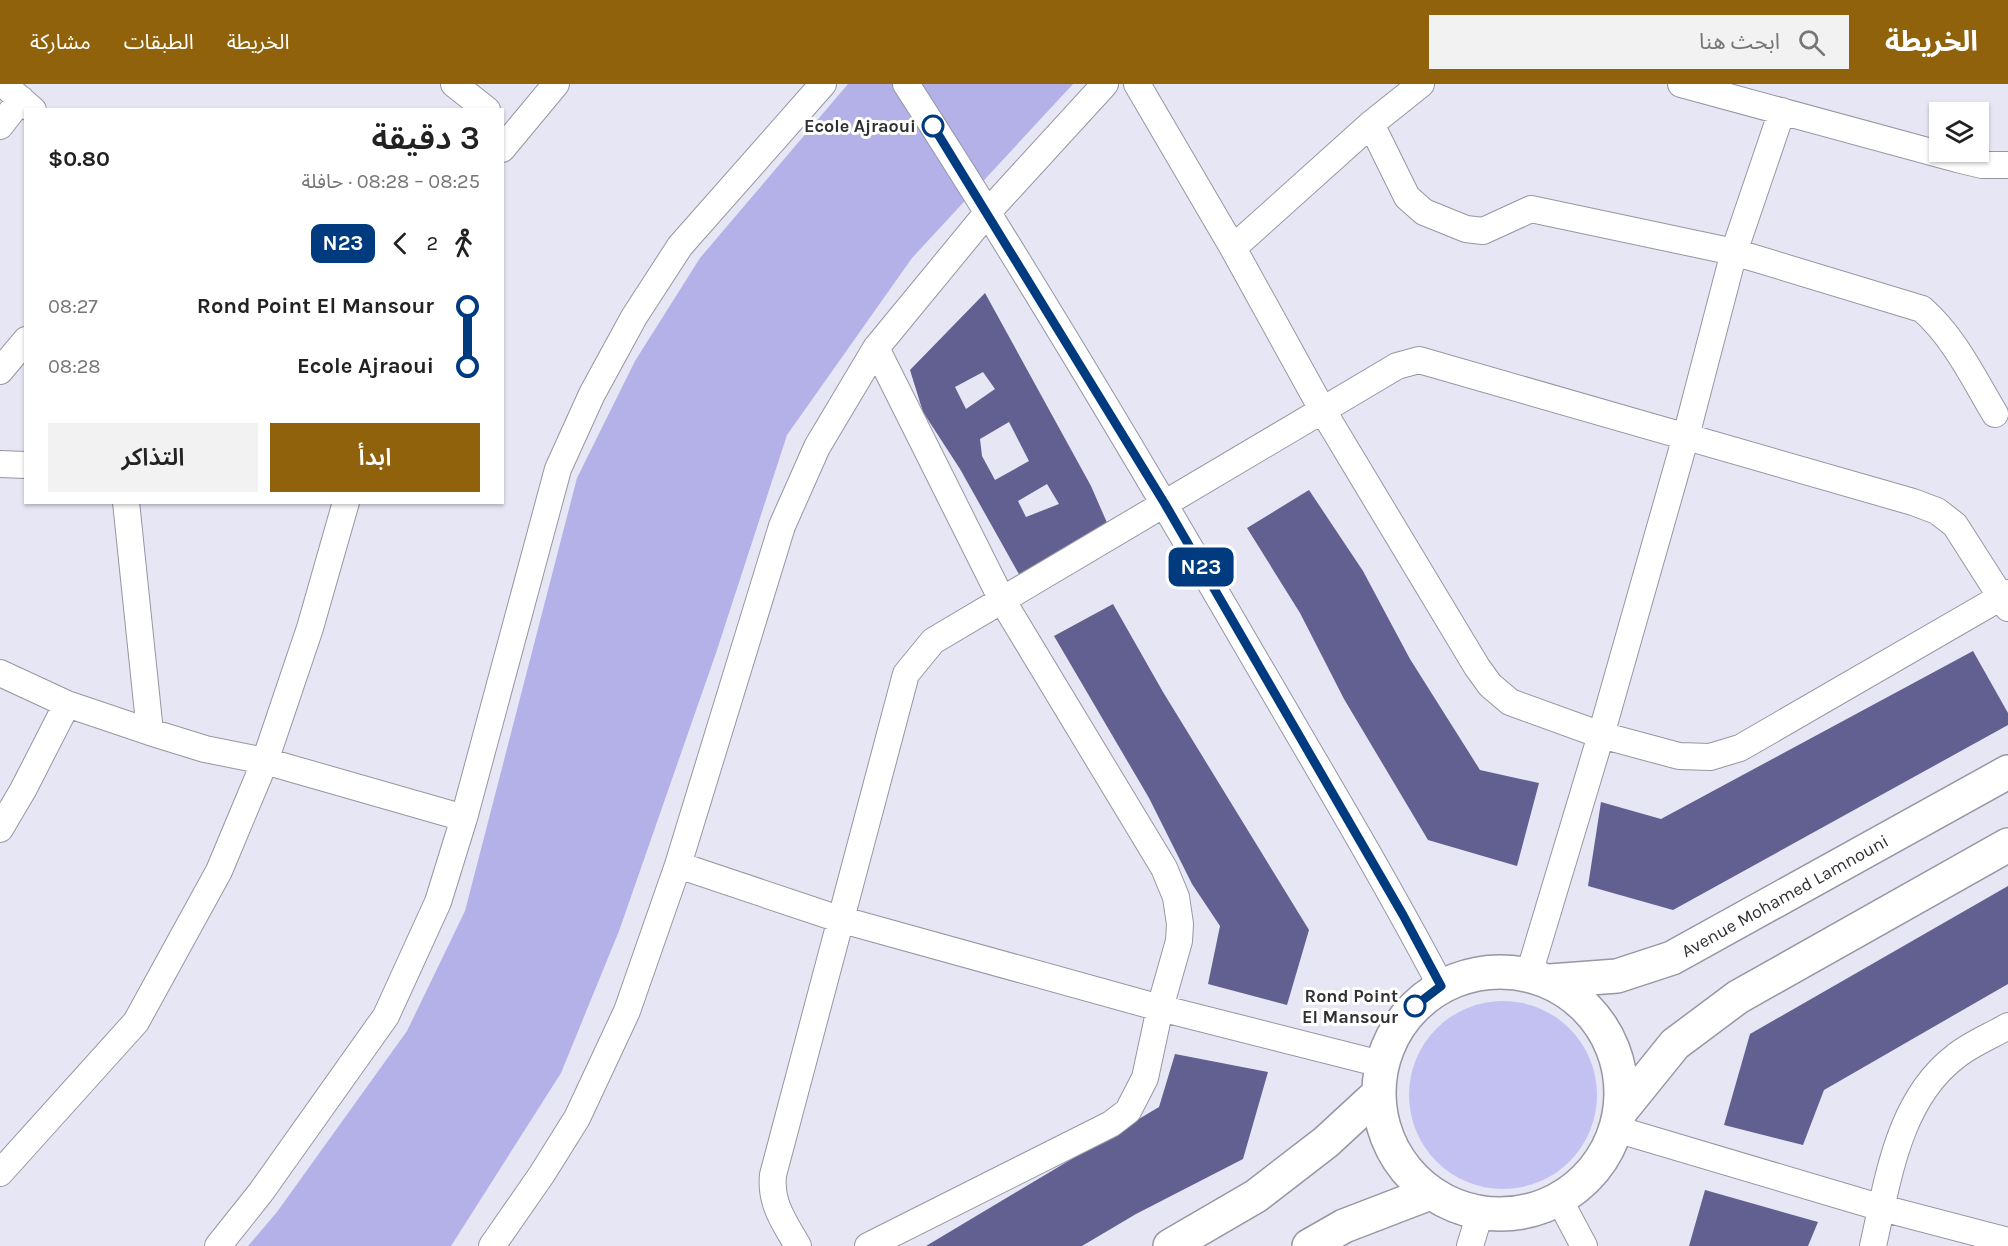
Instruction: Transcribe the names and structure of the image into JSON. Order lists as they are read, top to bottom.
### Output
{
  "streets": {
    "street": ["Avenue Mohamed Lamnouni"]
  },
  "places": ["Ecole Ajraoui", "Rond Point El Mansour"],
  "lines": ["bus line N23"],
  "page": {
    "header": "الخريطة",
    "search": "ابحث هنا",
    "nav": ["الخريطة", "الطبقات", "مشاركة"],
    "on_map": "N23",
    "heading": ["3 دقيقة", "08:25 – 08:28 · حافلة", "$0.80"],
    "legs": ["2", "N23"],
    "list": [
      {
        "name": "Rond Point El Mansour",
        "value": "08:27"
      },
      {
        "name": "Ecole Ajraoui",
        "value": "08:28"
      }
    ],
    "buttons": ["ابدأ", "التذاكر"]
  }
}
